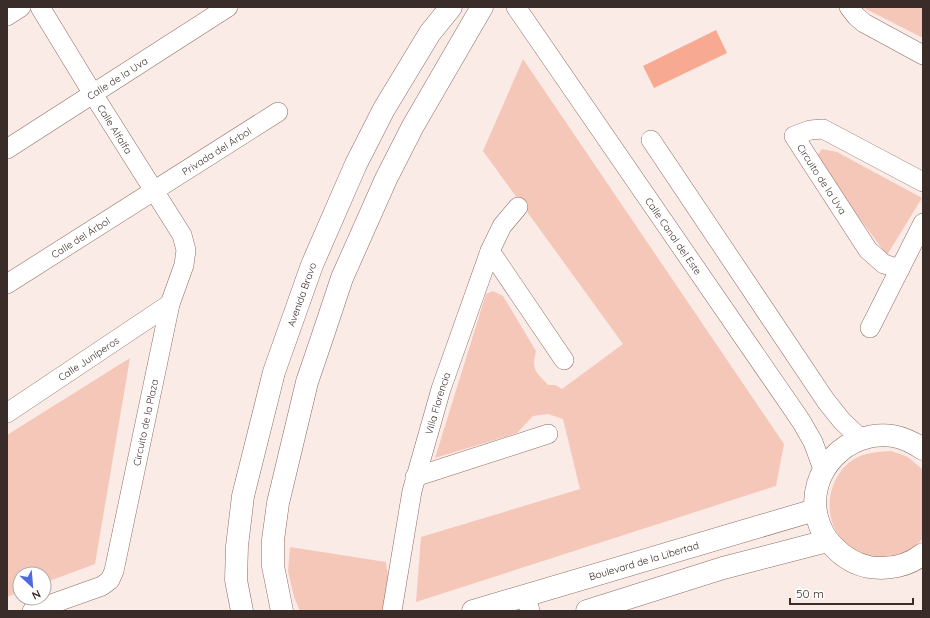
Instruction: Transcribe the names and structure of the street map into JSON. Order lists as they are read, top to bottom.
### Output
{
  "streets": {
    "main road": ["Avenida Bravo", "Boulevard de la Libertad"],
    "street": [
      "Calle de la Uva",
      "Calle Alfalfa",
      "Privada del Árbol",
      "Circuito de la Uva",
      "Calle Canal del Este",
      "Calle del Árbol",
      "Calle Juníperos",
      "Villa Florencia",
      "Circuito de la Plaza"
    ]
  },
  "crossings": [
    ["Calle de la Uva", "Calle Alfalfa"],
    ["Calle Alfalfa", "Privada del Árbol"],
    ["Calle Alfalfa", "Calle del Árbol"],
    ["Calle Alfalfa", "Circuito de la Plaza"],
    ["Privada del Árbol", "Calle del Árbol"],
    ["Privada del Árbol", "Circuito de la Plaza"],
    ["Calle del Árbol", "Circuito de la Plaza"],
    ["Calle Juníperos", "Circuito de la Plaza"]
  ],
  "scale_bar": "50 m",
  "north": "bottom right"
}
